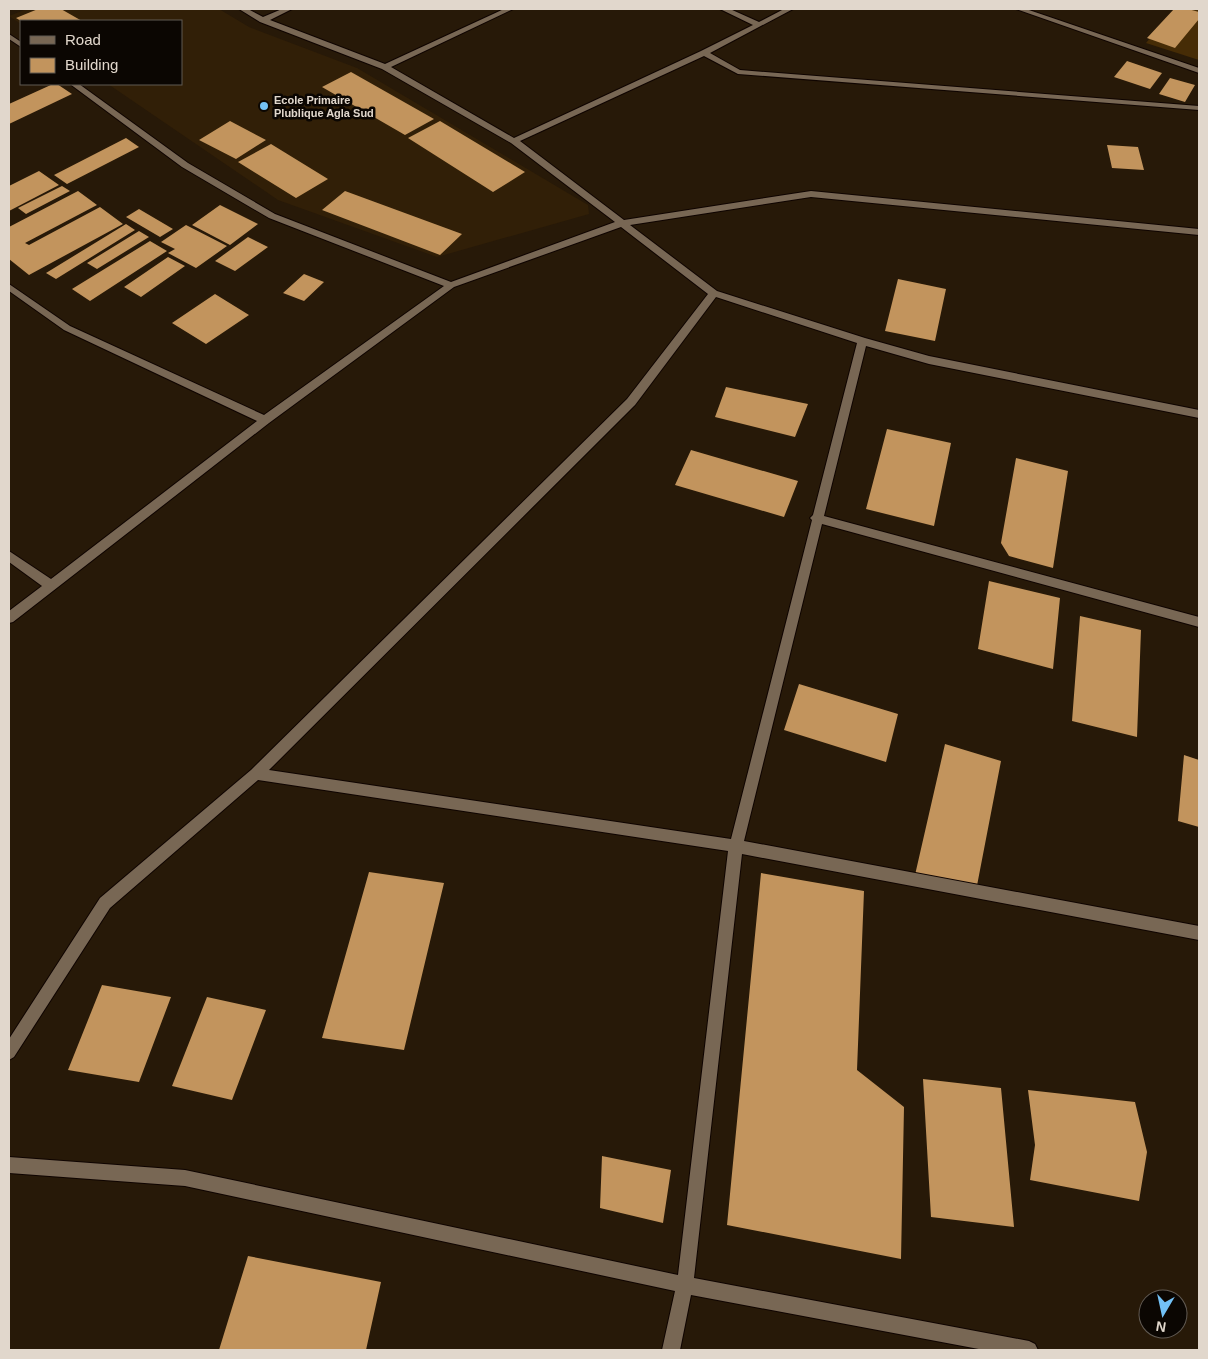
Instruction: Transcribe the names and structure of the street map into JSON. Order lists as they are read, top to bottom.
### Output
{
  "places": ["Ecole Primaire Plublique Agla Sud"],
  "legend": ["Road", "Building"],
  "north": "bottom"
}
